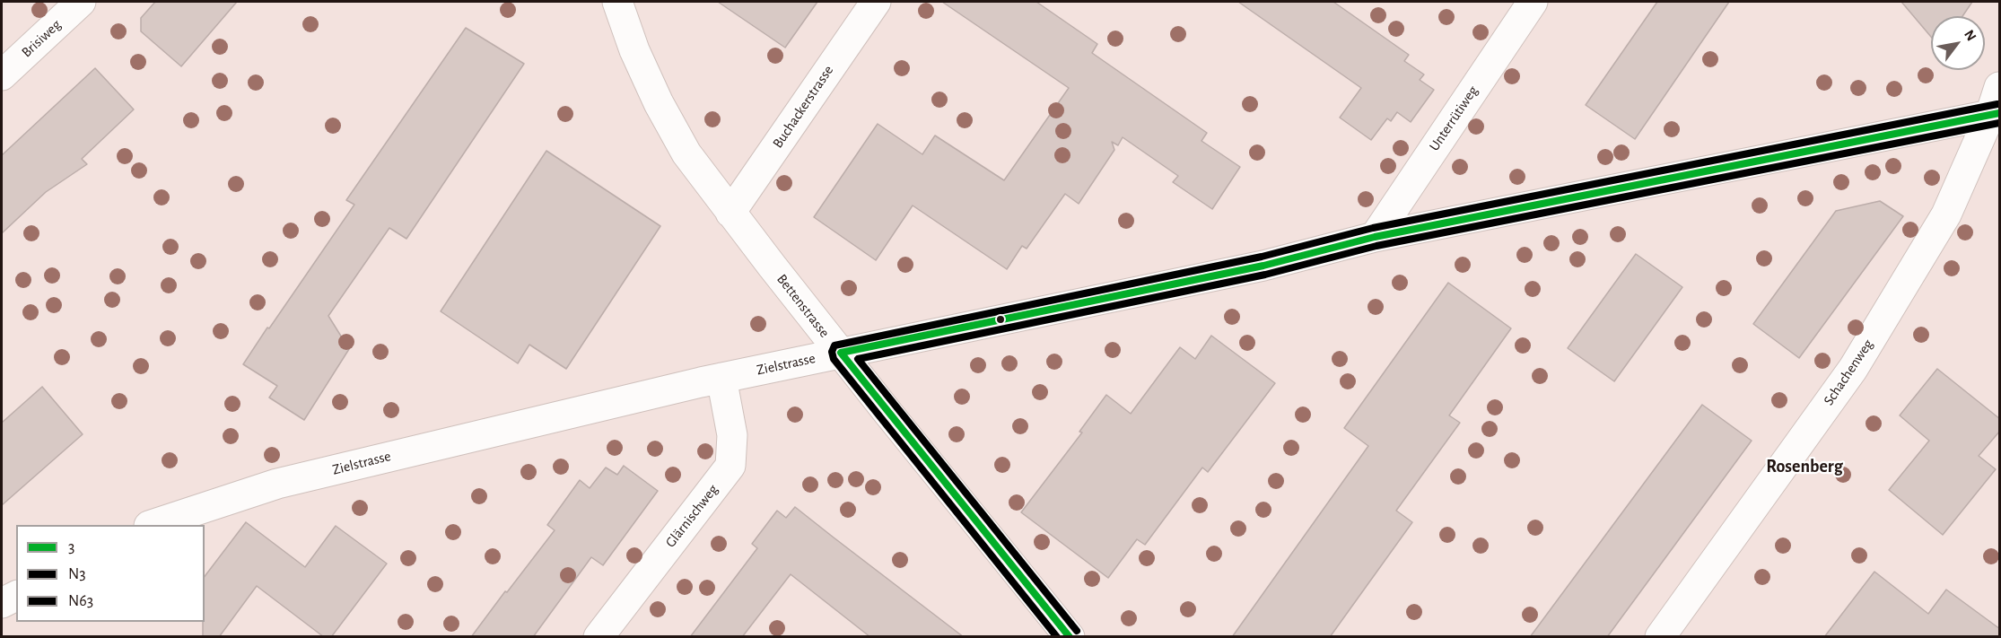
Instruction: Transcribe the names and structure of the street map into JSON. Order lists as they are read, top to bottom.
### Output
{
  "streets": {
    "street": [
      "Brisiweg",
      "Buchackerstrasse",
      "Unterrütiweg",
      "Bettenstrasse",
      "Zielstrasse",
      "Schachenweg",
      "Glärnischweg"
    ]
  },
  "crossings": [
    ["Buchackerstrasse", "Bettenstrasse"],
    ["Unterrütiweg", "Zielstrasse"],
    ["Bettenstrasse", "Zielstrasse"],
    ["Zielstrasse", "Schachenweg"],
    ["Zielstrasse", "Glärnischweg"]
  ],
  "districts": ["Rosenberg"],
  "lines": ["transit line N63", "transit line 3", "transit line N3"],
  "legend": ["3", "N3", "N63"],
  "north": "top right"
}
